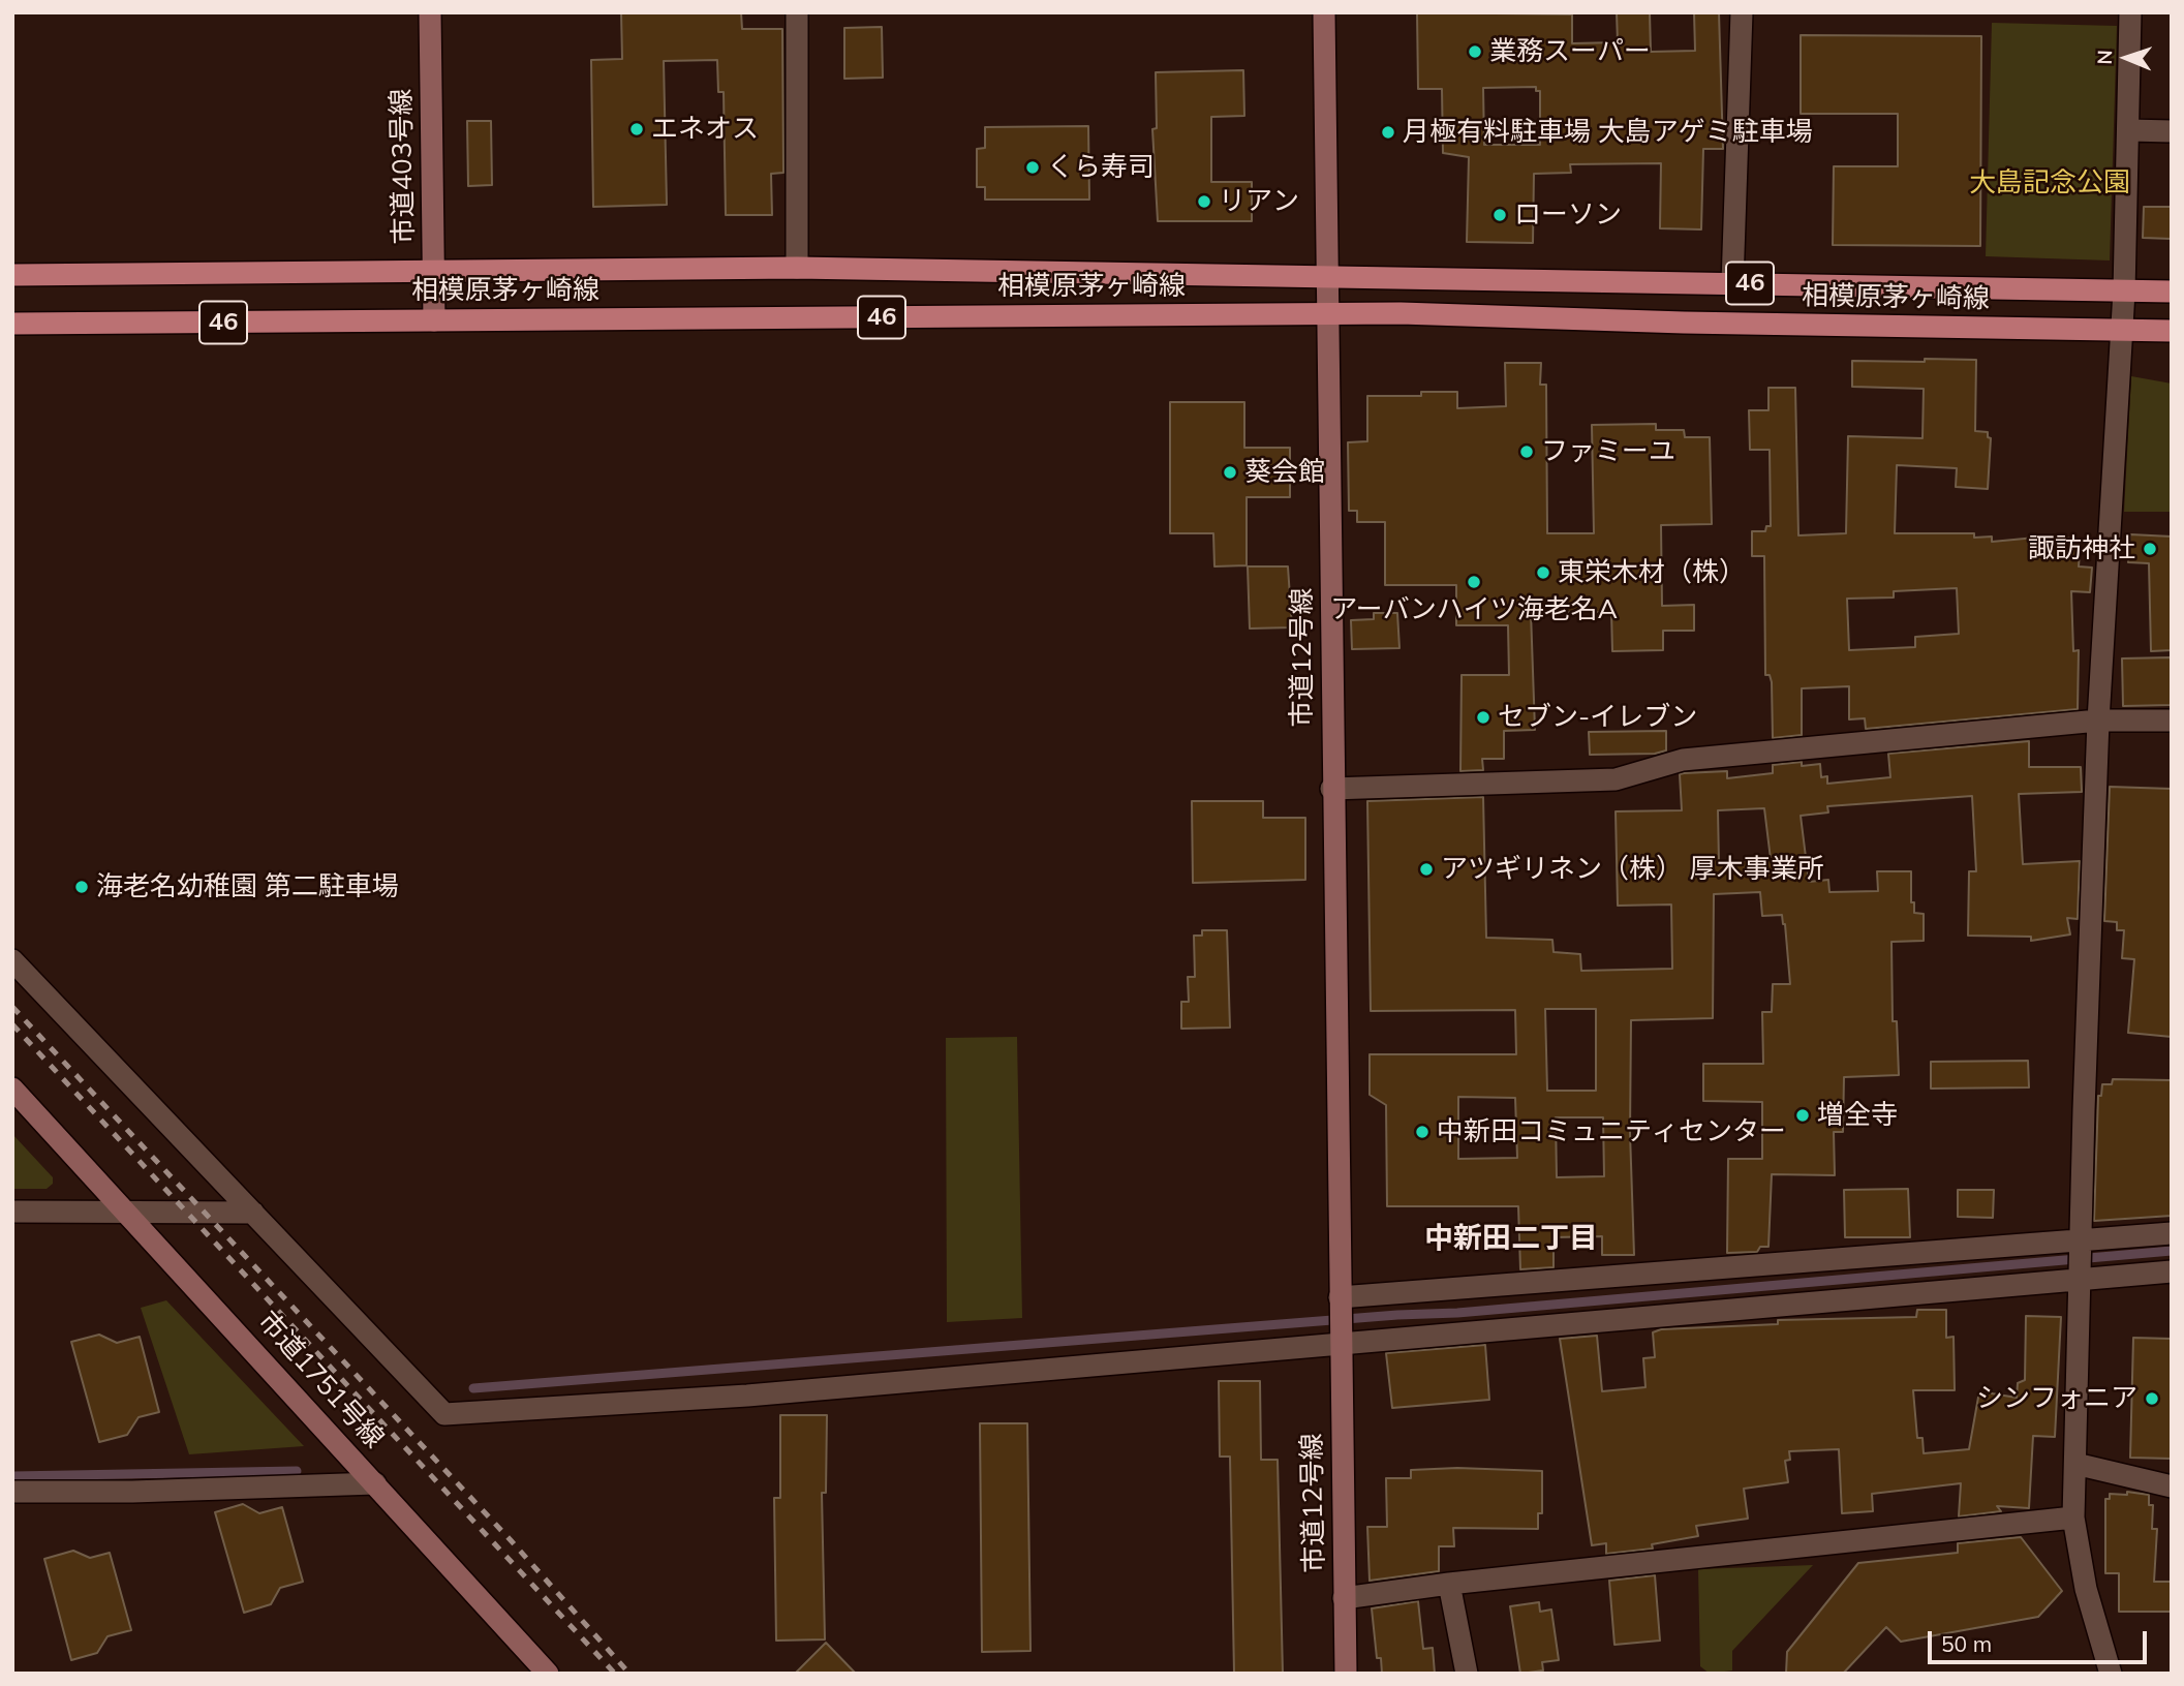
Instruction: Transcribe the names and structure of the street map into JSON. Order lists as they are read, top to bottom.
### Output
{
  "streets": {
    "main road": ["46", "相模原茅ヶ崎線"],
    "street": ["市道403号線", "市道12号線", "市道1751号線"]
  },
  "crossings": [
    ["市道403号線", "相模原茅ヶ崎線"],
    ["相模原茅ヶ崎線", "市道12号線"]
  ],
  "districts": ["中新田二丁目"],
  "parks": ["大島記念公園"],
  "places": [
    "業務スーパー",
    "エネオス",
    "月極有料駐車場 大島アゲミ駐車場",
    "くら寿司",
    "リアン",
    "ローソン",
    "ファミーユ",
    "葵会館",
    "諏訪神社",
    "東栄木材（株）",
    "アーバンハイツ海老名A",
    "セブン-イレブン",
    "アツギリネン（株） 厚木事業所",
    "海老名幼稚園 第二駐車場",
    "増全寺",
    "中新田コミュニティセンター",
    "シンフォニア"
  ],
  "scale_bar": "50 m",
  "north": "left"
}
